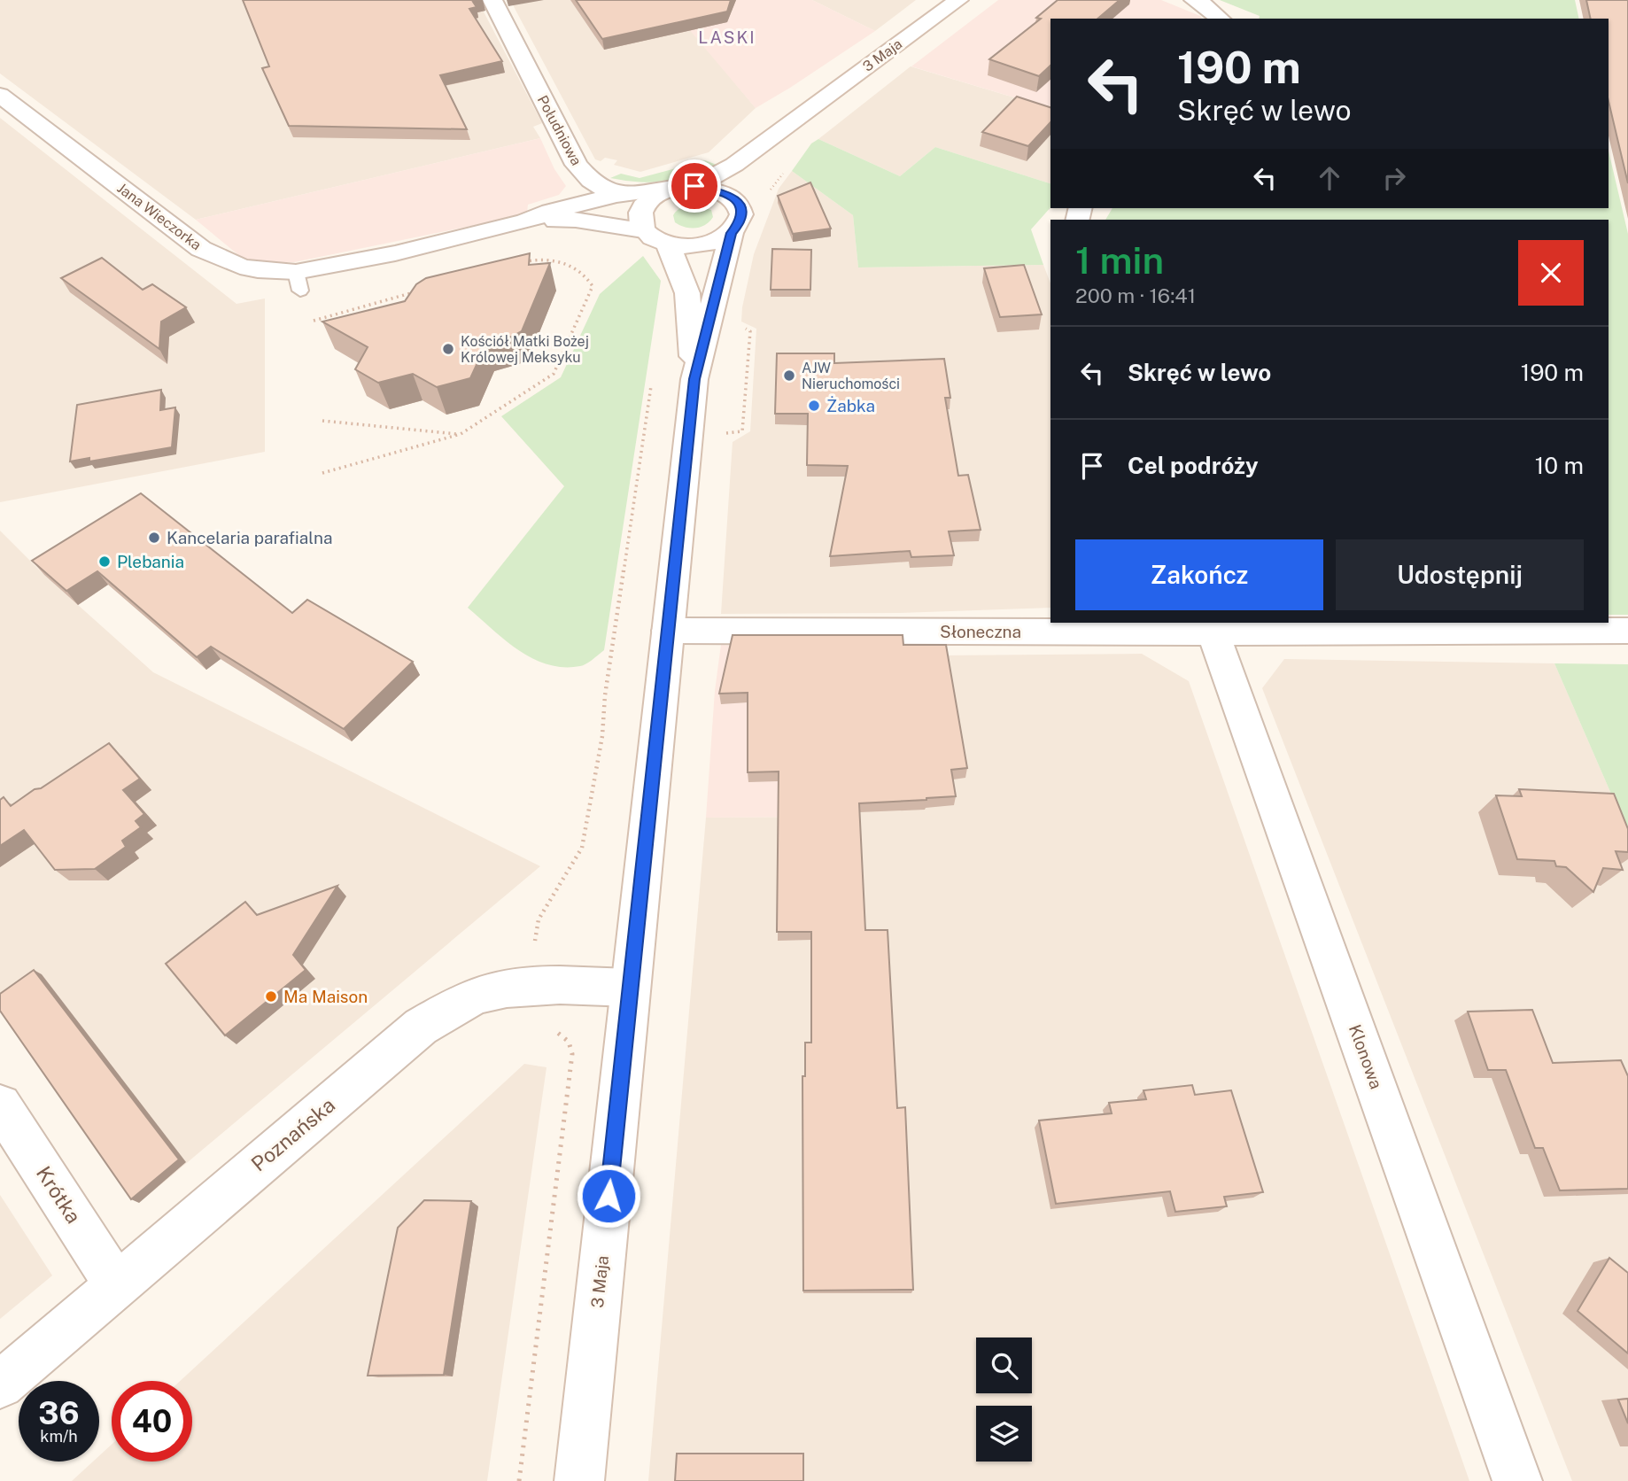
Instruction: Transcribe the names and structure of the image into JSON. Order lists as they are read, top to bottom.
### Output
{
  "streets": {
    "street": [
      "3 Maja",
      "Południowa",
      "Jana Wieczorka",
      "Słoneczna",
      "Klonowa",
      "Poznańska",
      "Krótka"
    ]
  },
  "crossings": [
    ["3 Maja", "Jana Wieczorka"],
    ["3 Maja", "Słoneczna"],
    ["3 Maja", "Poznańska"],
    ["Południowa", "Jana Wieczorka"],
    ["Słoneczna", "Klonowa"],
    ["Poznańska", "Krótka"]
  ],
  "districts": ["LASKI"],
  "places": [
    "Kościół Matki Bożej Królowej Meksyku",
    "AJW Nieruchomości",
    "Żabka",
    "Kancelaria parafialna",
    "Plebania",
    "Ma Maison"
  ],
  "page": {
    "turn": ["190 m", "Skręć w lewo"],
    "heading": ["1 min", "200 m · 16:41"],
    "list": [
      {
        "name": "Skręć w lewo",
        "value": "190 m"
      },
      {
        "name": "Cel podróży",
        "value": "10 m"
      }
    ],
    "buttons": ["Zakończ", "Udostępnij"],
    "speed": "36 km/h",
    "limit": "40"
  }
}
